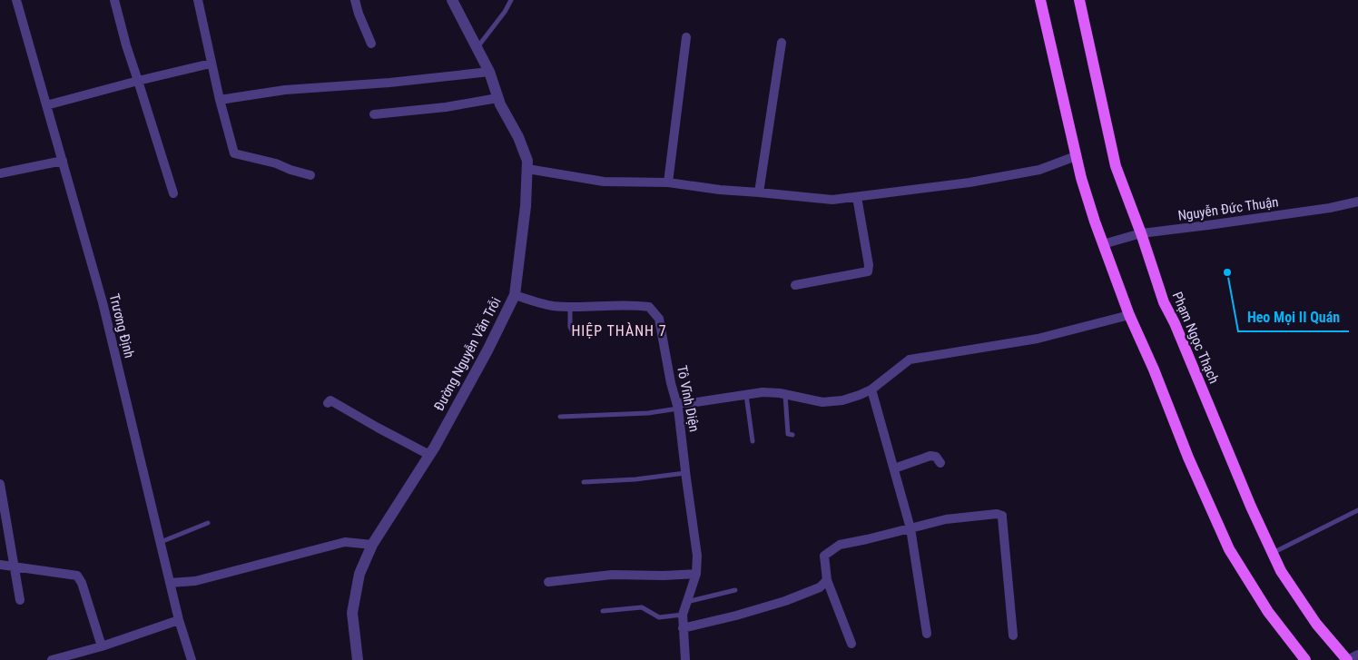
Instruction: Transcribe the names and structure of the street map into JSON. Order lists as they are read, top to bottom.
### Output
{
  "streets": {
    "main road": ["Phạm Ngọc Thạch"],
    "street": [
      "Nguyễn Đức Thuận",
      "Trương Định",
      "Đường Nguyễn Văn Trỗi",
      "Tô Vĩnh Diện"
    ]
  },
  "crossings": [
    ["Nguyễn Đức Thuận", "Phạm Ngọc Thạch"],
    ["Đường Nguyễn Văn Trỗi", "Tô Vĩnh Diện"]
  ],
  "districts": ["HIỆP THÀNH 7"],
  "places": ["Heo Mọi II Quán"]
}
